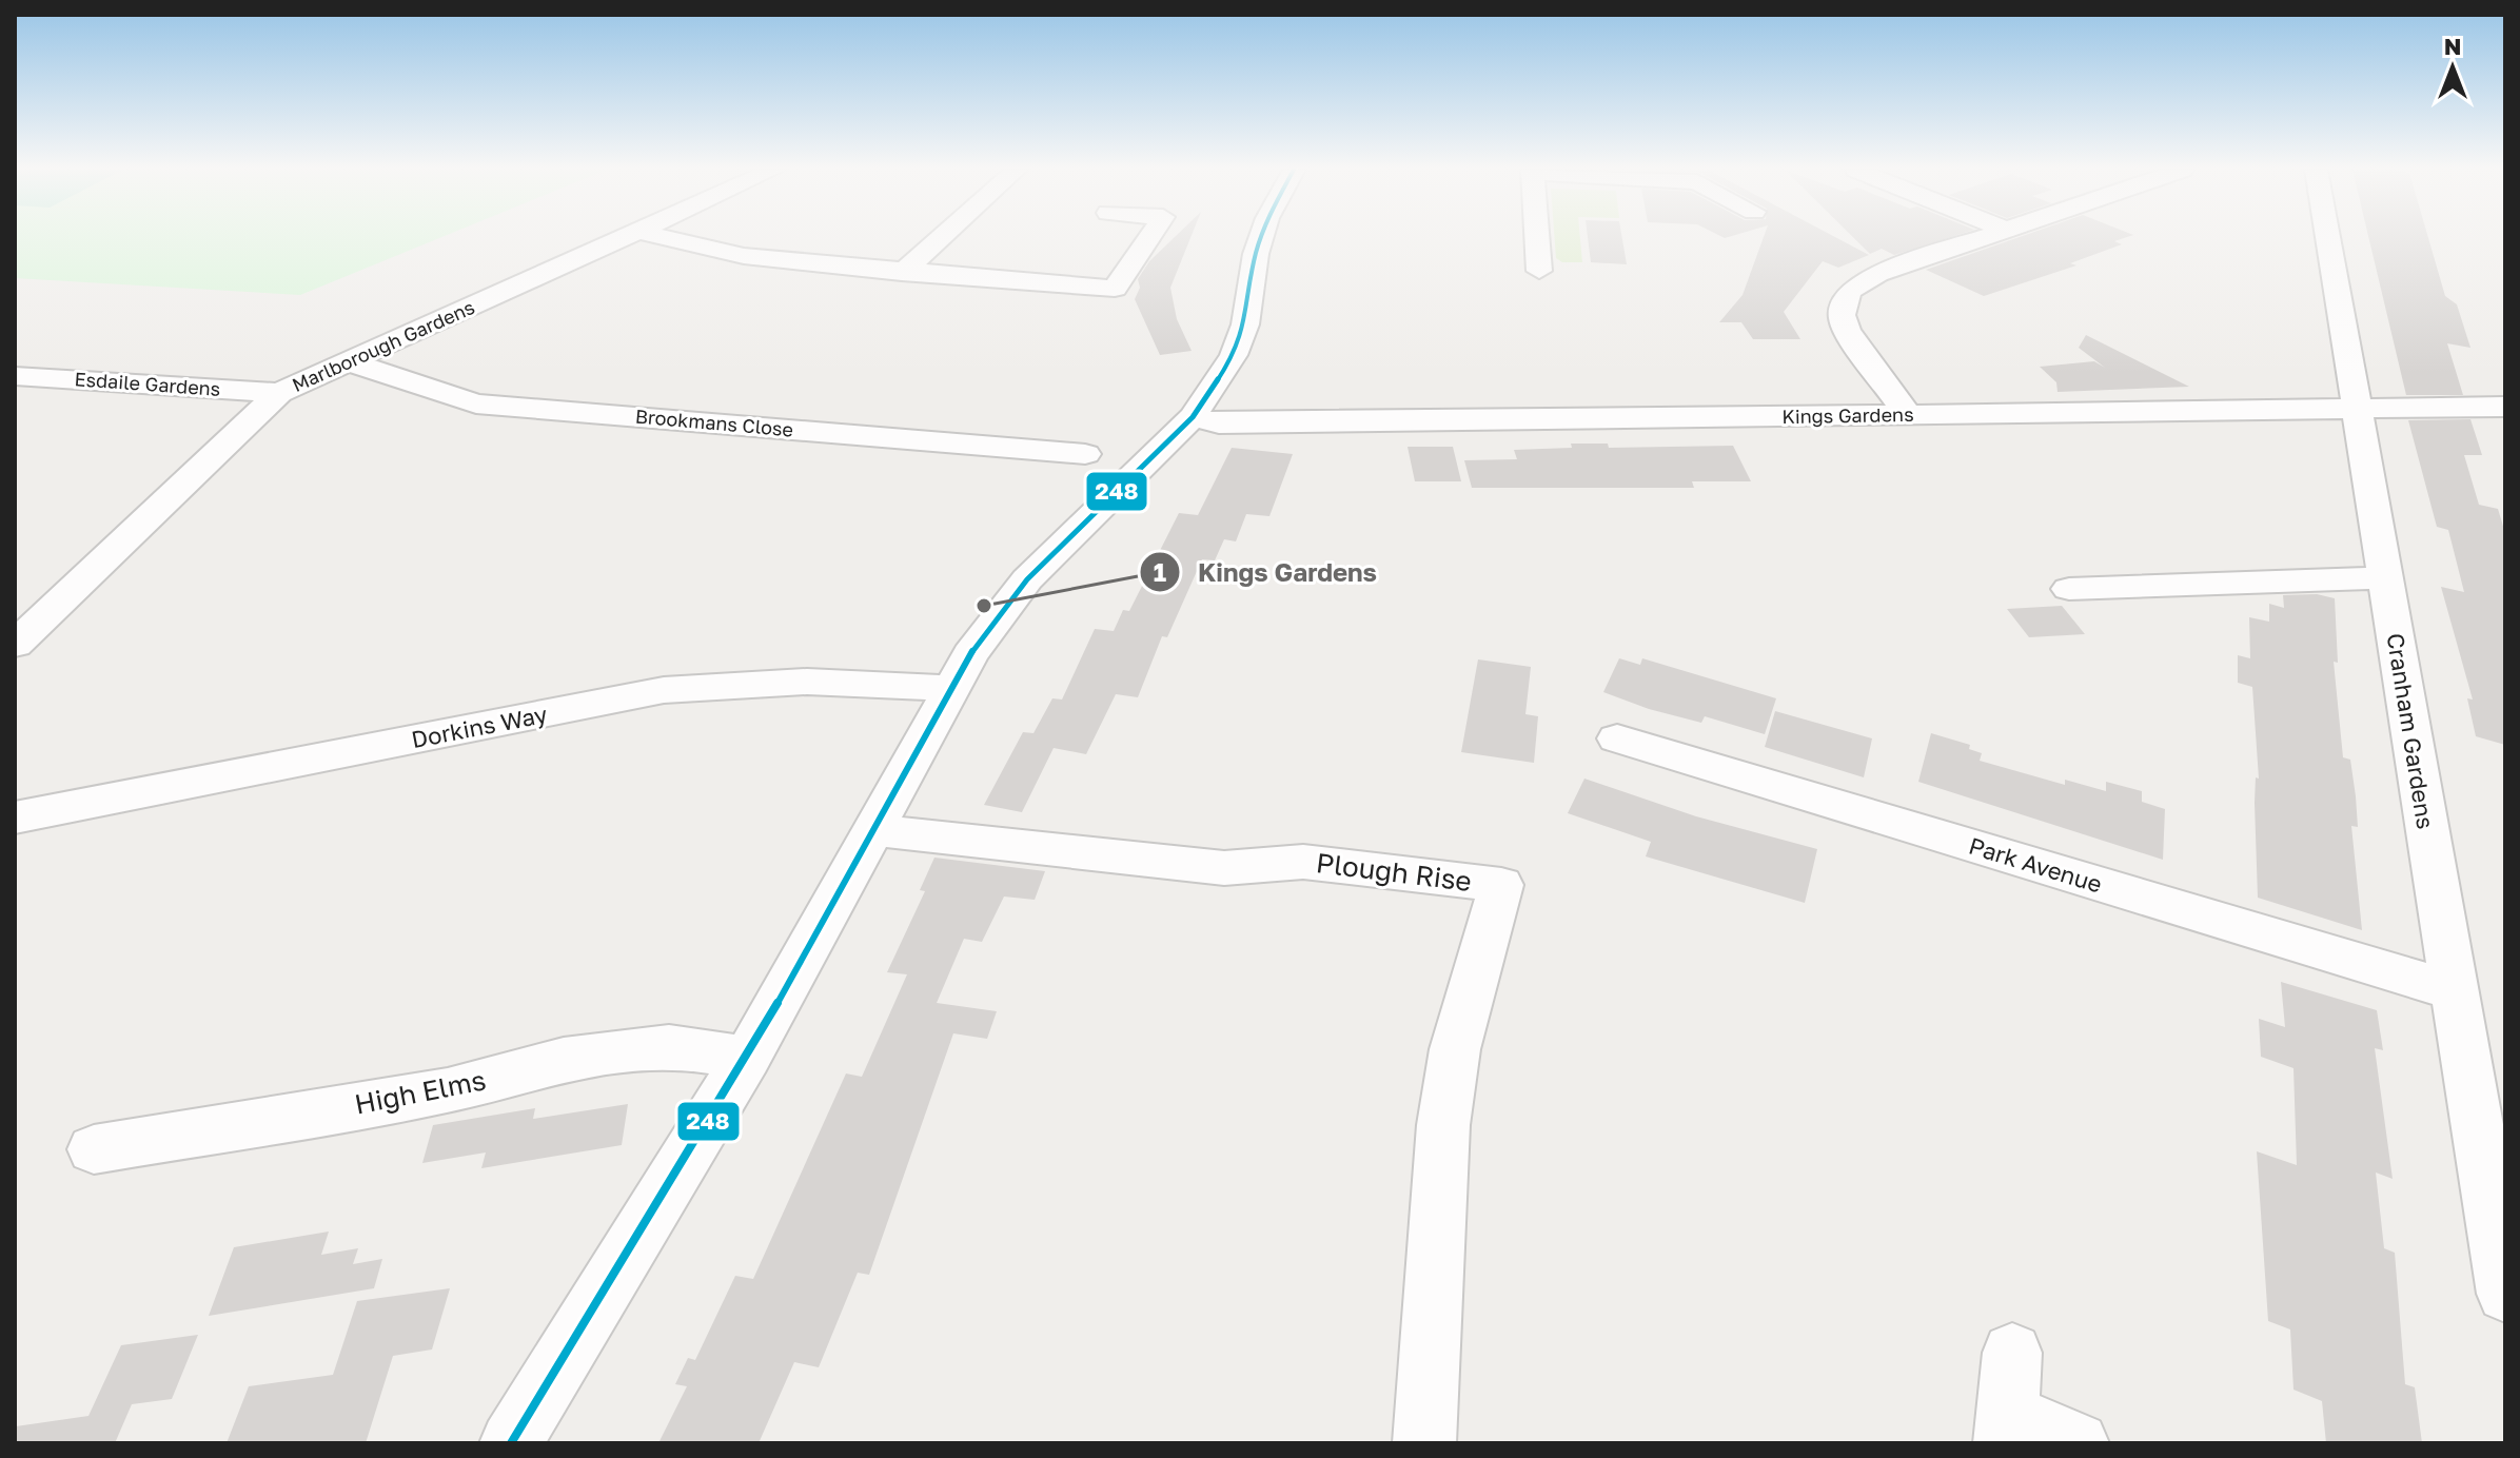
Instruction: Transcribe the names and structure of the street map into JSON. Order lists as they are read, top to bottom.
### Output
{
  "streets": {
    "street": [
      "Marlborough Gardens",
      "Esdaile Gardens",
      "Kings Gardens",
      "Brookmans Close",
      "Dorkins Way",
      "Cranham Gardens",
      "Park Avenue",
      "Plough Rise",
      "High Elms"
    ]
  },
  "crossings": [
    ["Marlborough Gardens", "Esdaile Gardens"],
    ["Marlborough Gardens", "Brookmans Close"],
    ["Kings Gardens", "Cranham Gardens"],
    ["Cranham Gardens", "Park Avenue"]
  ],
  "places": ["Kings Gardens"],
  "lines": ["transit line 248"],
  "north": "top"
}
